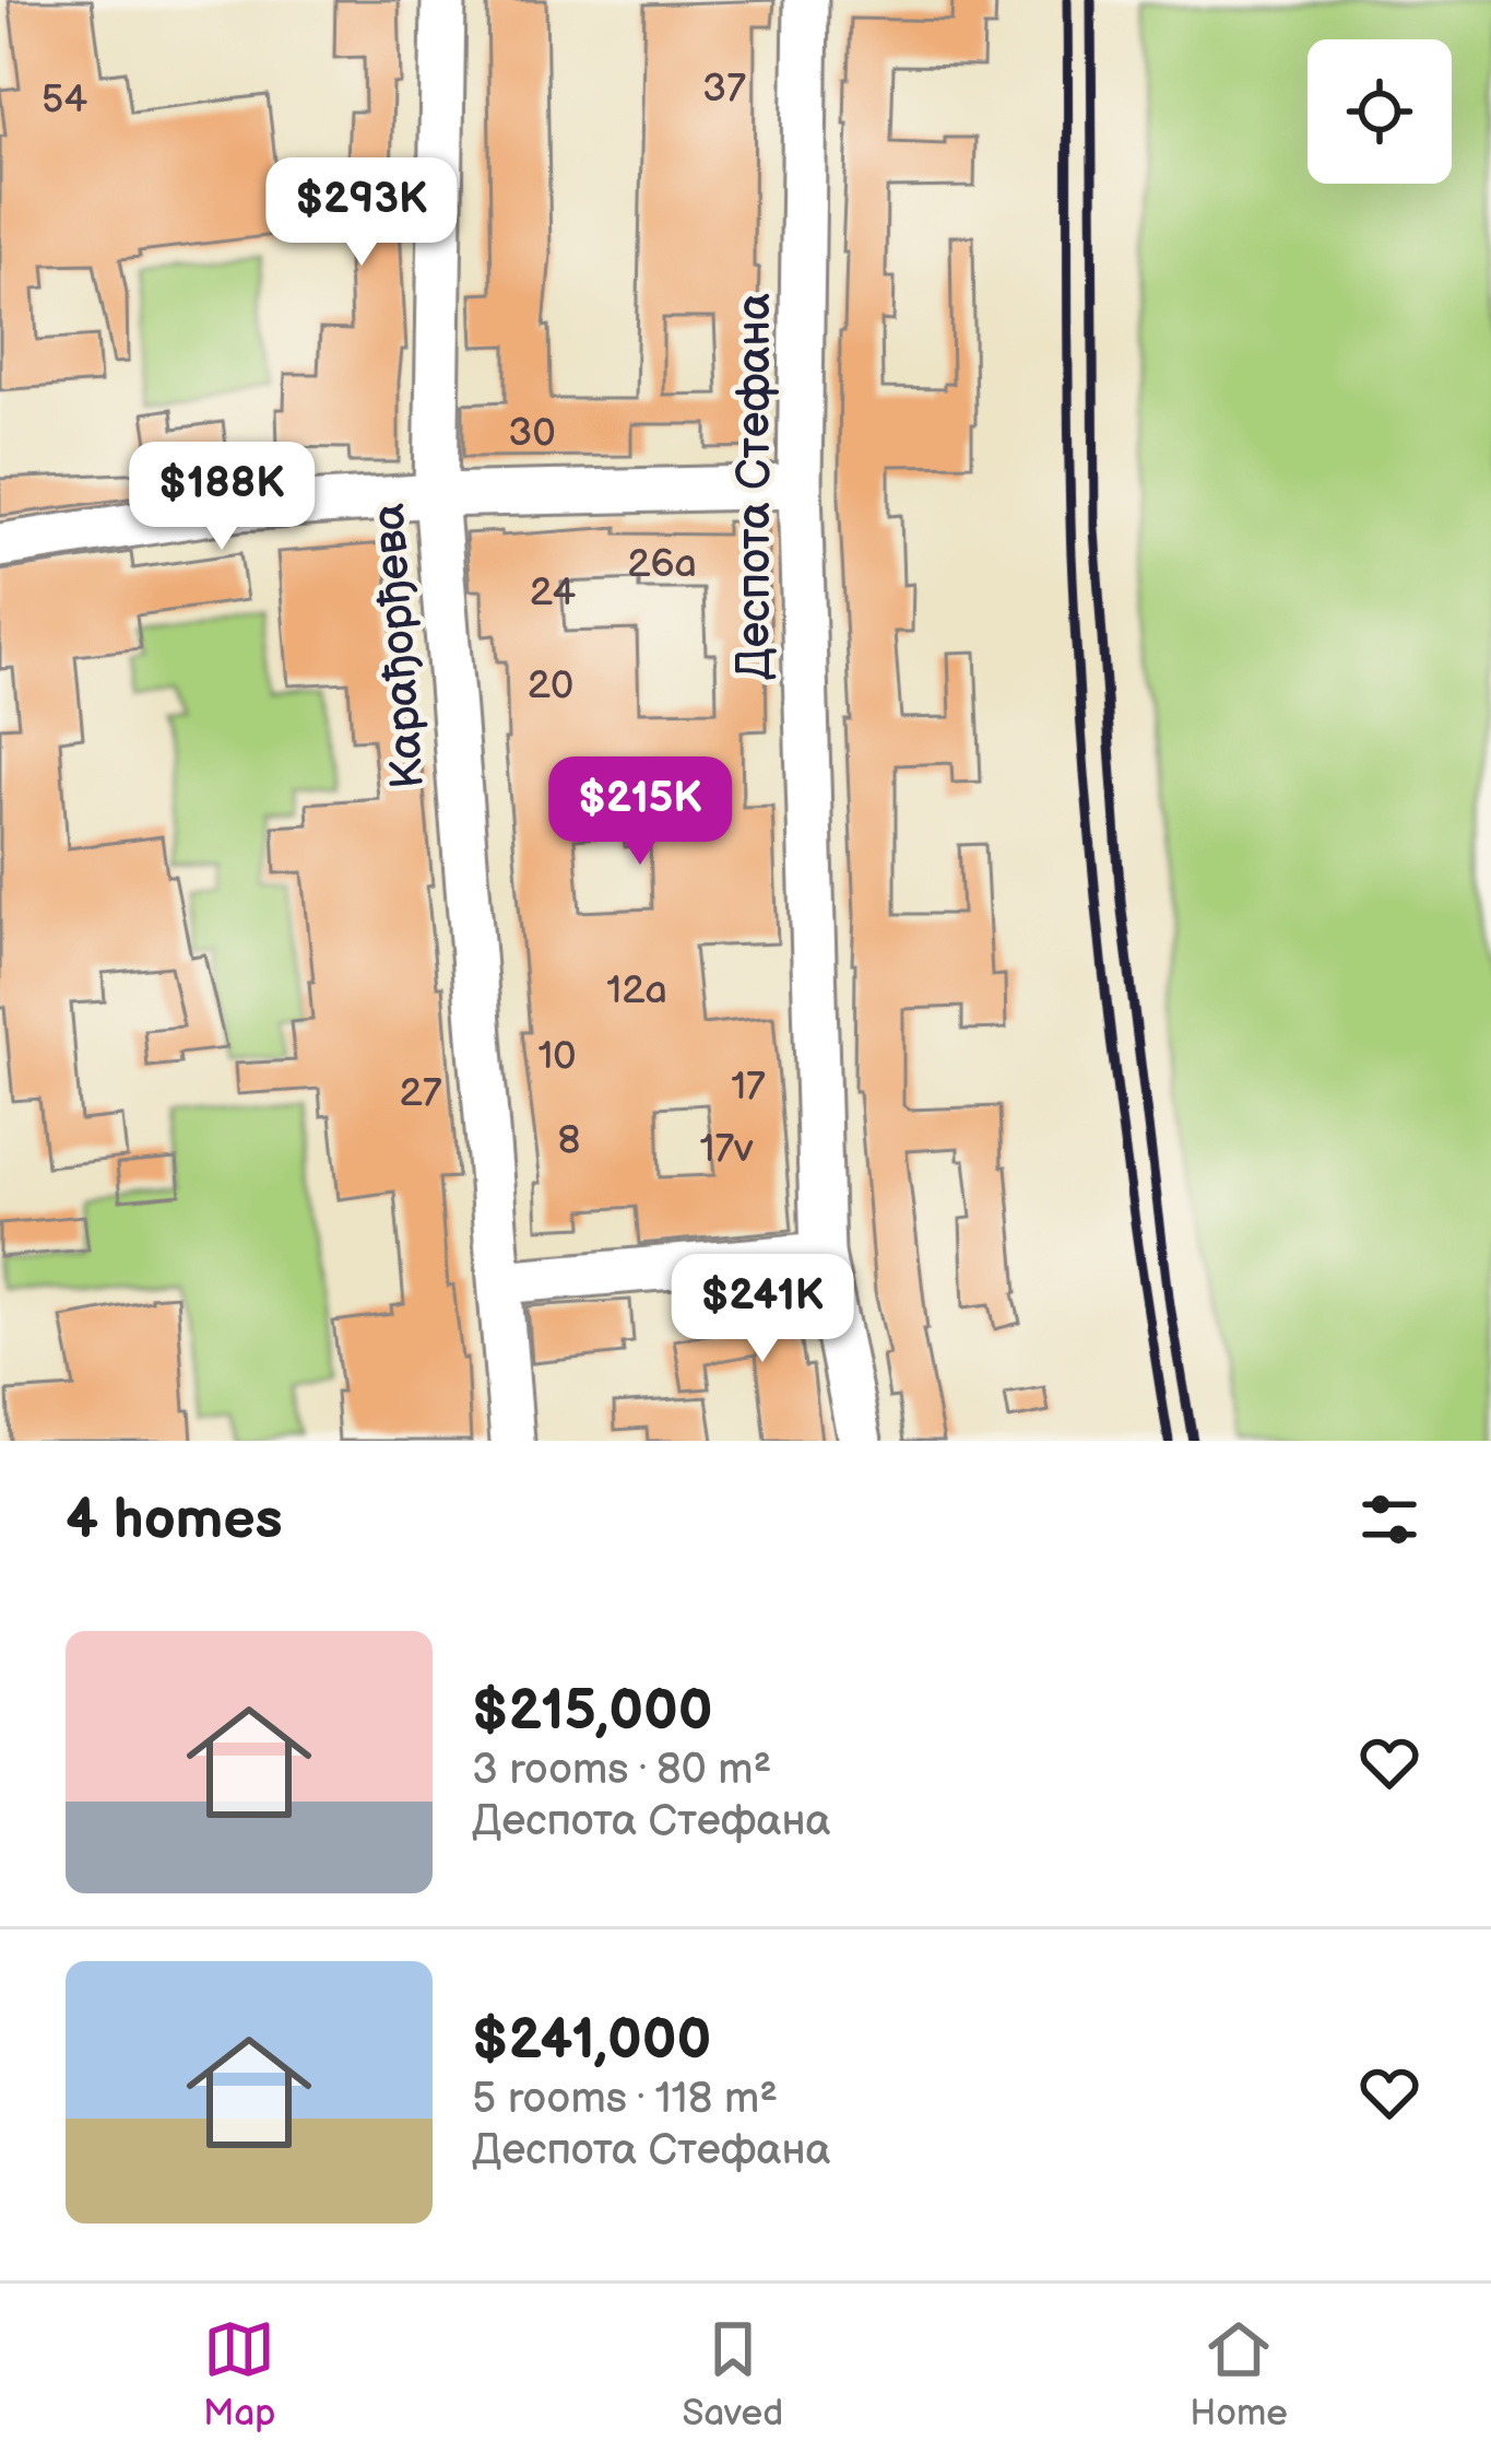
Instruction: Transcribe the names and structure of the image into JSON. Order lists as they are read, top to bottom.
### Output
{
  "streets": {
    "street": ["Деспота Стефана", "Карађорђева"]
  },
  "house_numbers": [
    "37",
    "54",
    "30",
    "26a",
    "24",
    "20",
    "12a",
    "10",
    "17",
    "27",
    "8",
    "17v"
  ],
  "page": {
    "price": [
      "$293K",
      "$188K",
      "$215K",
      "$241K"
    ],
    "heading": "4 homes",
    "list": [
      {
        "name": "$215,000",
        "note": "3 rooms · 80 m² · Деспота Стефана"
      },
      {
        "name": "$241,000",
        "note": "5 rooms · 118 m² · Деспота Стефана"
      }
    ],
    "tabs": ["Map", "Saved", "Home"]
  }
}
